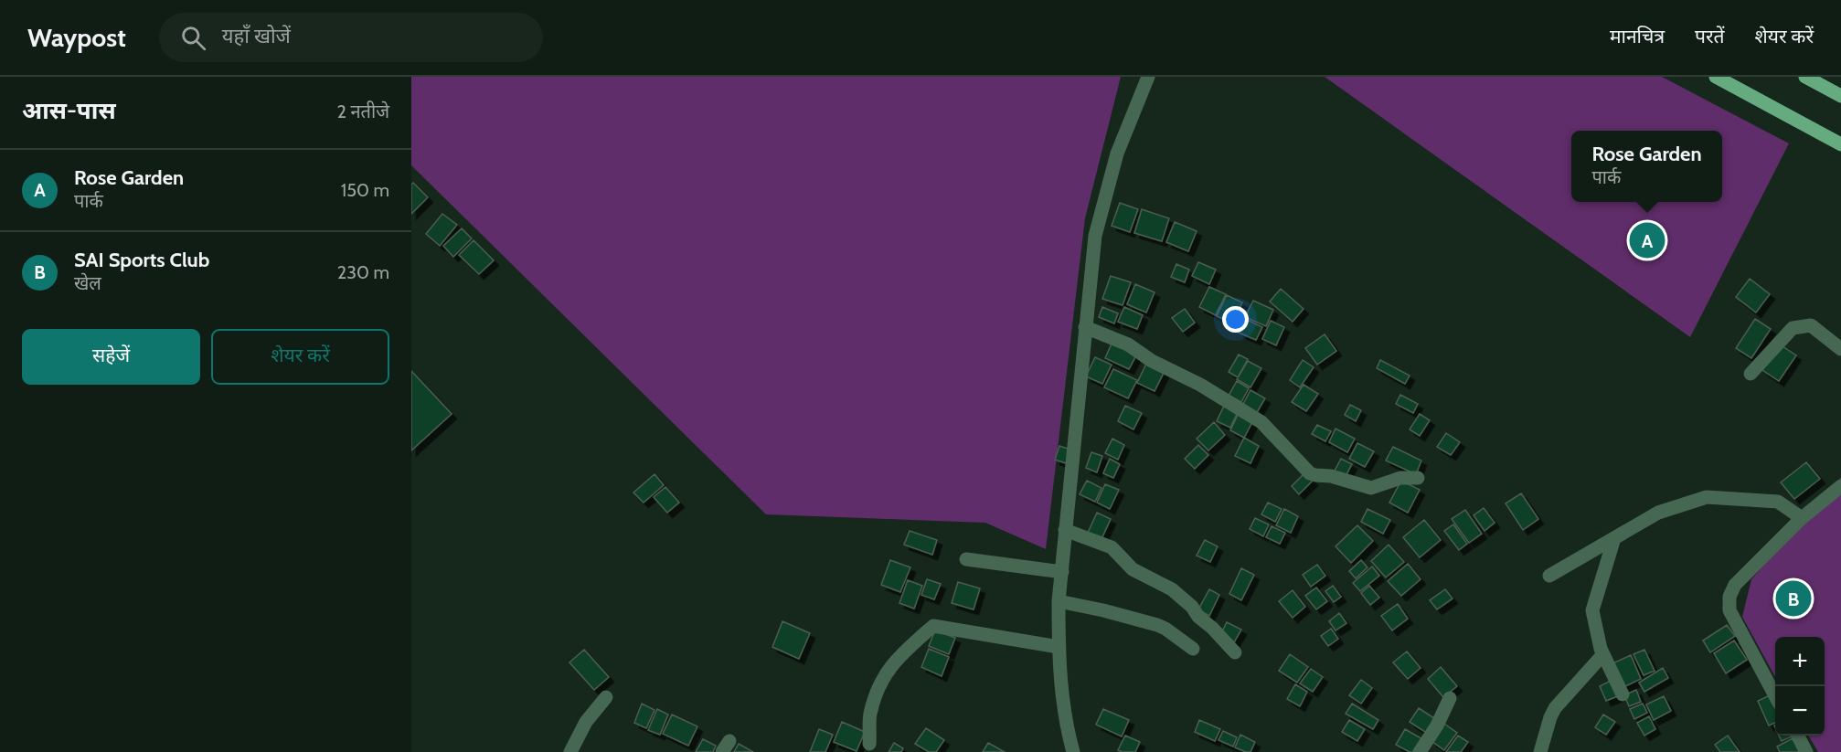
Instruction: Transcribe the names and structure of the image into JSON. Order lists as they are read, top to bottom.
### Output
{
  "page": {
    "header": "Waypost",
    "search": "यहाँ खोजें",
    "nav": ["मानचित्र", "परतें", "शेयर करें"],
    "heading": ["आस-पास", "2 नतीजे"],
    "popup": ["Rose Garden", "पार्क"],
    "list": [
      {
        "mark": "A",
        "name": "Rose Garden",
        "note": "पार्क",
        "value": "150 m"
      },
      {
        "mark": "B",
        "name": "SAI Sports Club",
        "note": "खेल",
        "value": "230 m"
      }
    ],
    "pins": ["A", "B"],
    "buttons": ["सहेजें", "शेयर करें"],
    "map_buttons": ["+", "−"]
  }
}
